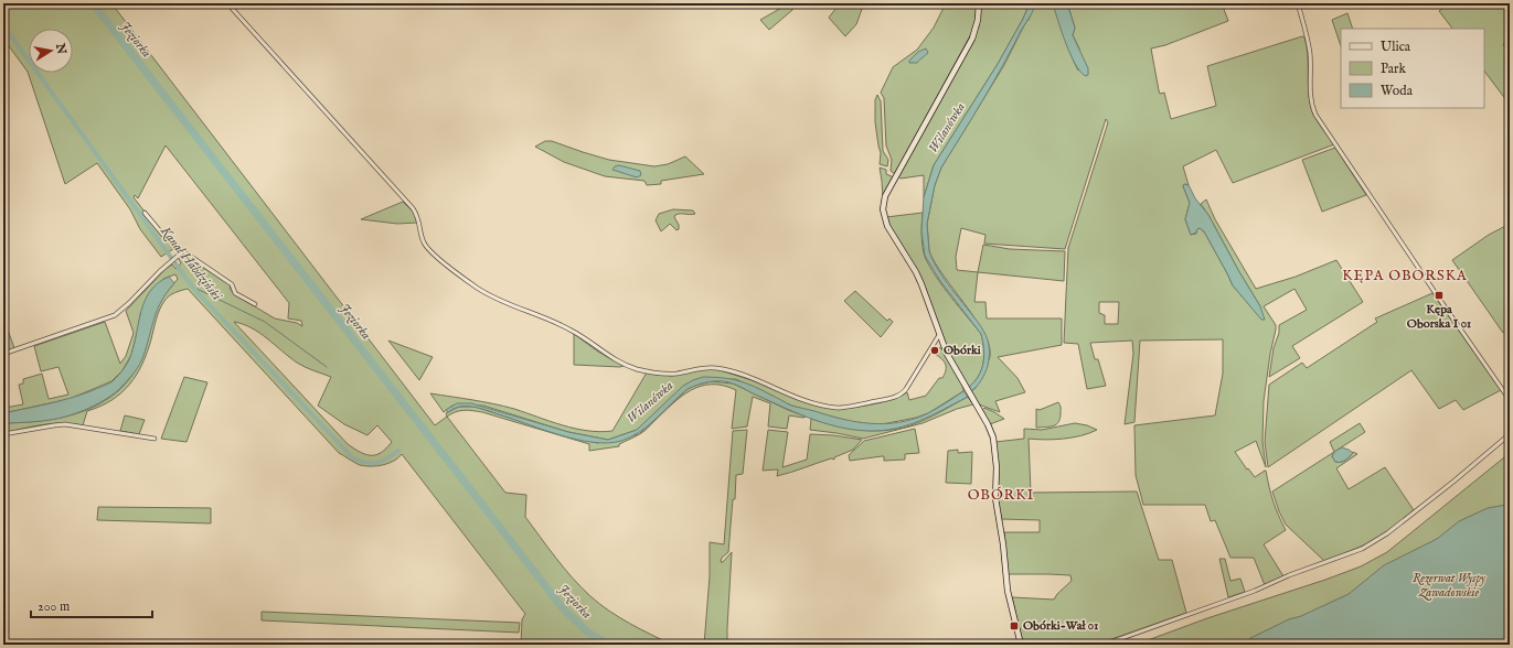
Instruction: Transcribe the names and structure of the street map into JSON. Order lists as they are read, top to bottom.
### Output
{
  "districts": ["KĘPA OBORSKA", "OBÓRKI"],
  "water": ["Jeziorka", "Wilanówka", "Kanał Habdziński"],
  "parks": ["Rezerwat Wyspy Zawadowskie"],
  "places": {
    "transit": ["Kępa Oborska I 01", "Obórki-Wał 01"],
    "other": ["Obórki"]
  },
  "legend": ["Ulica", "Park", "Woda"],
  "scale_bar": "200 m",
  "north": "right"
}
